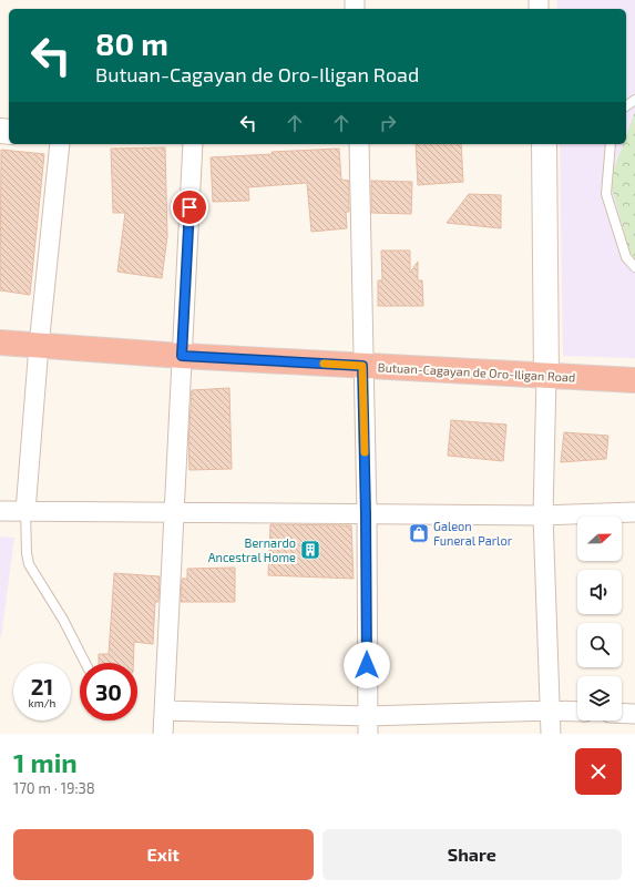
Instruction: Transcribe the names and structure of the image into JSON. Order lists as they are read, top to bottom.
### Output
{
  "streets": {
    "highway": ["Butuan-Cagayan de Oro-Iligan Road"]
  },
  "places": {
    "shop": ["Galeon Funeral Parlor"],
    "building": ["Bernardo Ancestral Home"]
  },
  "north": "right",
  "page": {
    "turn": ["80 m", "Butuan-Cagayan de Oro-Iligan Road"],
    "speed": "21 km/h",
    "limit": "30",
    "heading": ["1 min", "170 m · 19:38"],
    "buttons": ["Exit", "Share"]
  }
}
